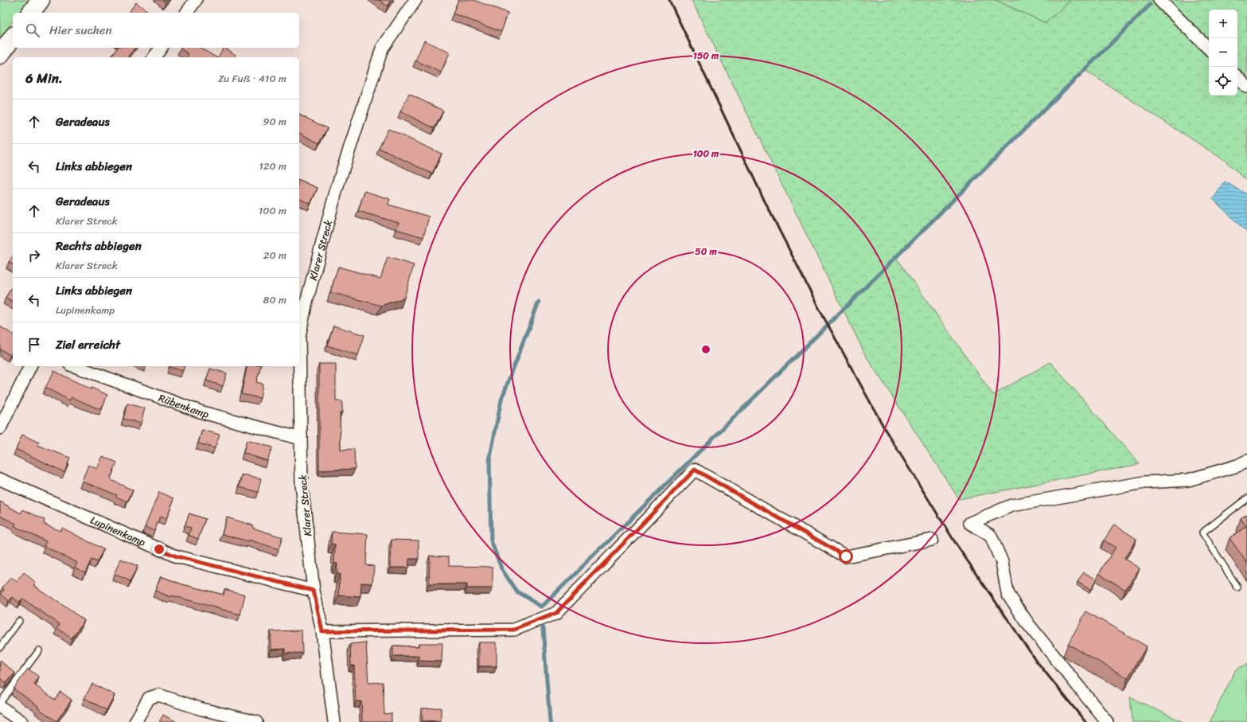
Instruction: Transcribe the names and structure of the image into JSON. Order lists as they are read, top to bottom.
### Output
{
  "streets": {
    "street": ["Klarer Streck", "Rübenkamp", "Lupinenkamp"]
  },
  "crossings": [
    ["Klarer Streck", "Rübenkamp"],
    ["Klarer Streck", "Lupinenkamp"]
  ],
  "page": {
    "map_buttons": ["+", "−"],
    "search": "Hier suchen",
    "heading": ["6 Min.", "Zu Fuß · 410 m"],
    "list": [
      ["Geradeaus", "90 m"],
      ["Links abbiegen", "120 m"],
      ["Geradeaus", "Klarer Streck", "100 m"],
      ["Rechts abbiegen", "Klarer Streck", "20 m"],
      ["Links abbiegen", "Lupinenkamp", "80 m"],
      "Ziel erreicht"
    ]
  },
  "rings": ["150 m", "100 m", "50 m"]
}
